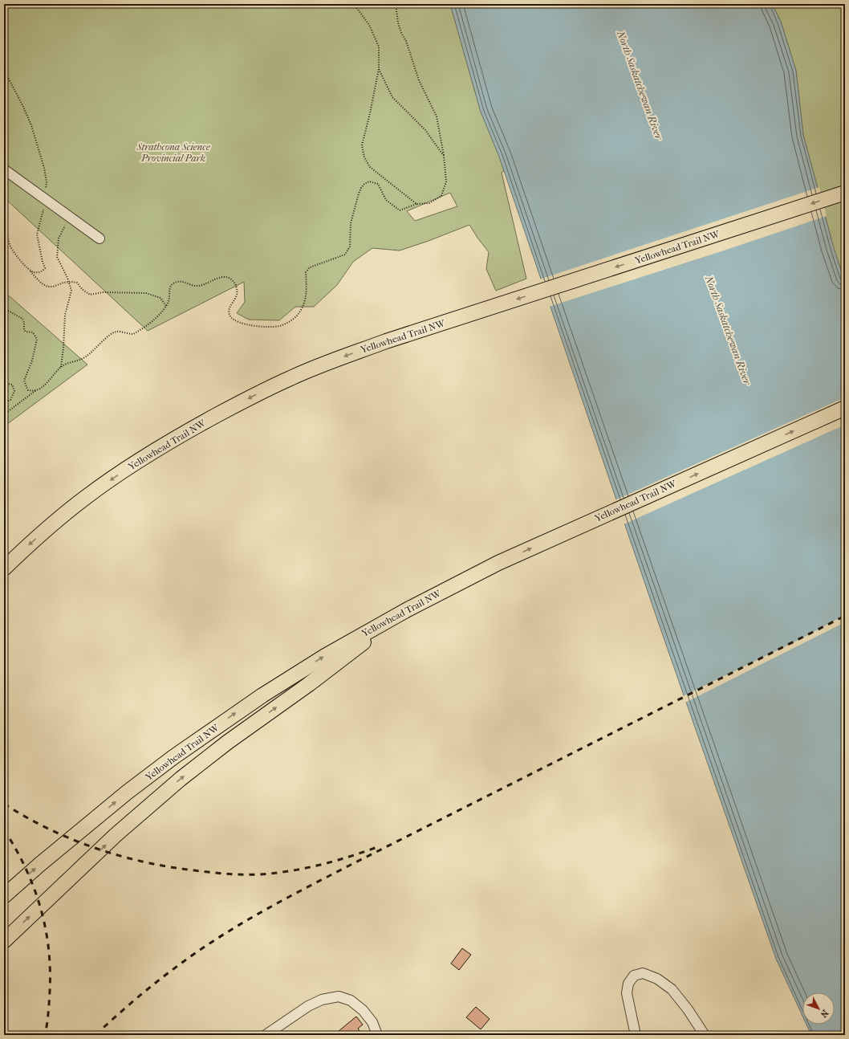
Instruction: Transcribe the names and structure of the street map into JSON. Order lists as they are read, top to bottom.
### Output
{
  "streets": {
    "highway": ["Yellowhead Trail NW"]
  },
  "water": ["North Saskatchewan River"],
  "parks": ["Strathcona Science Provincial Park"],
  "north": "bottom right"
}
